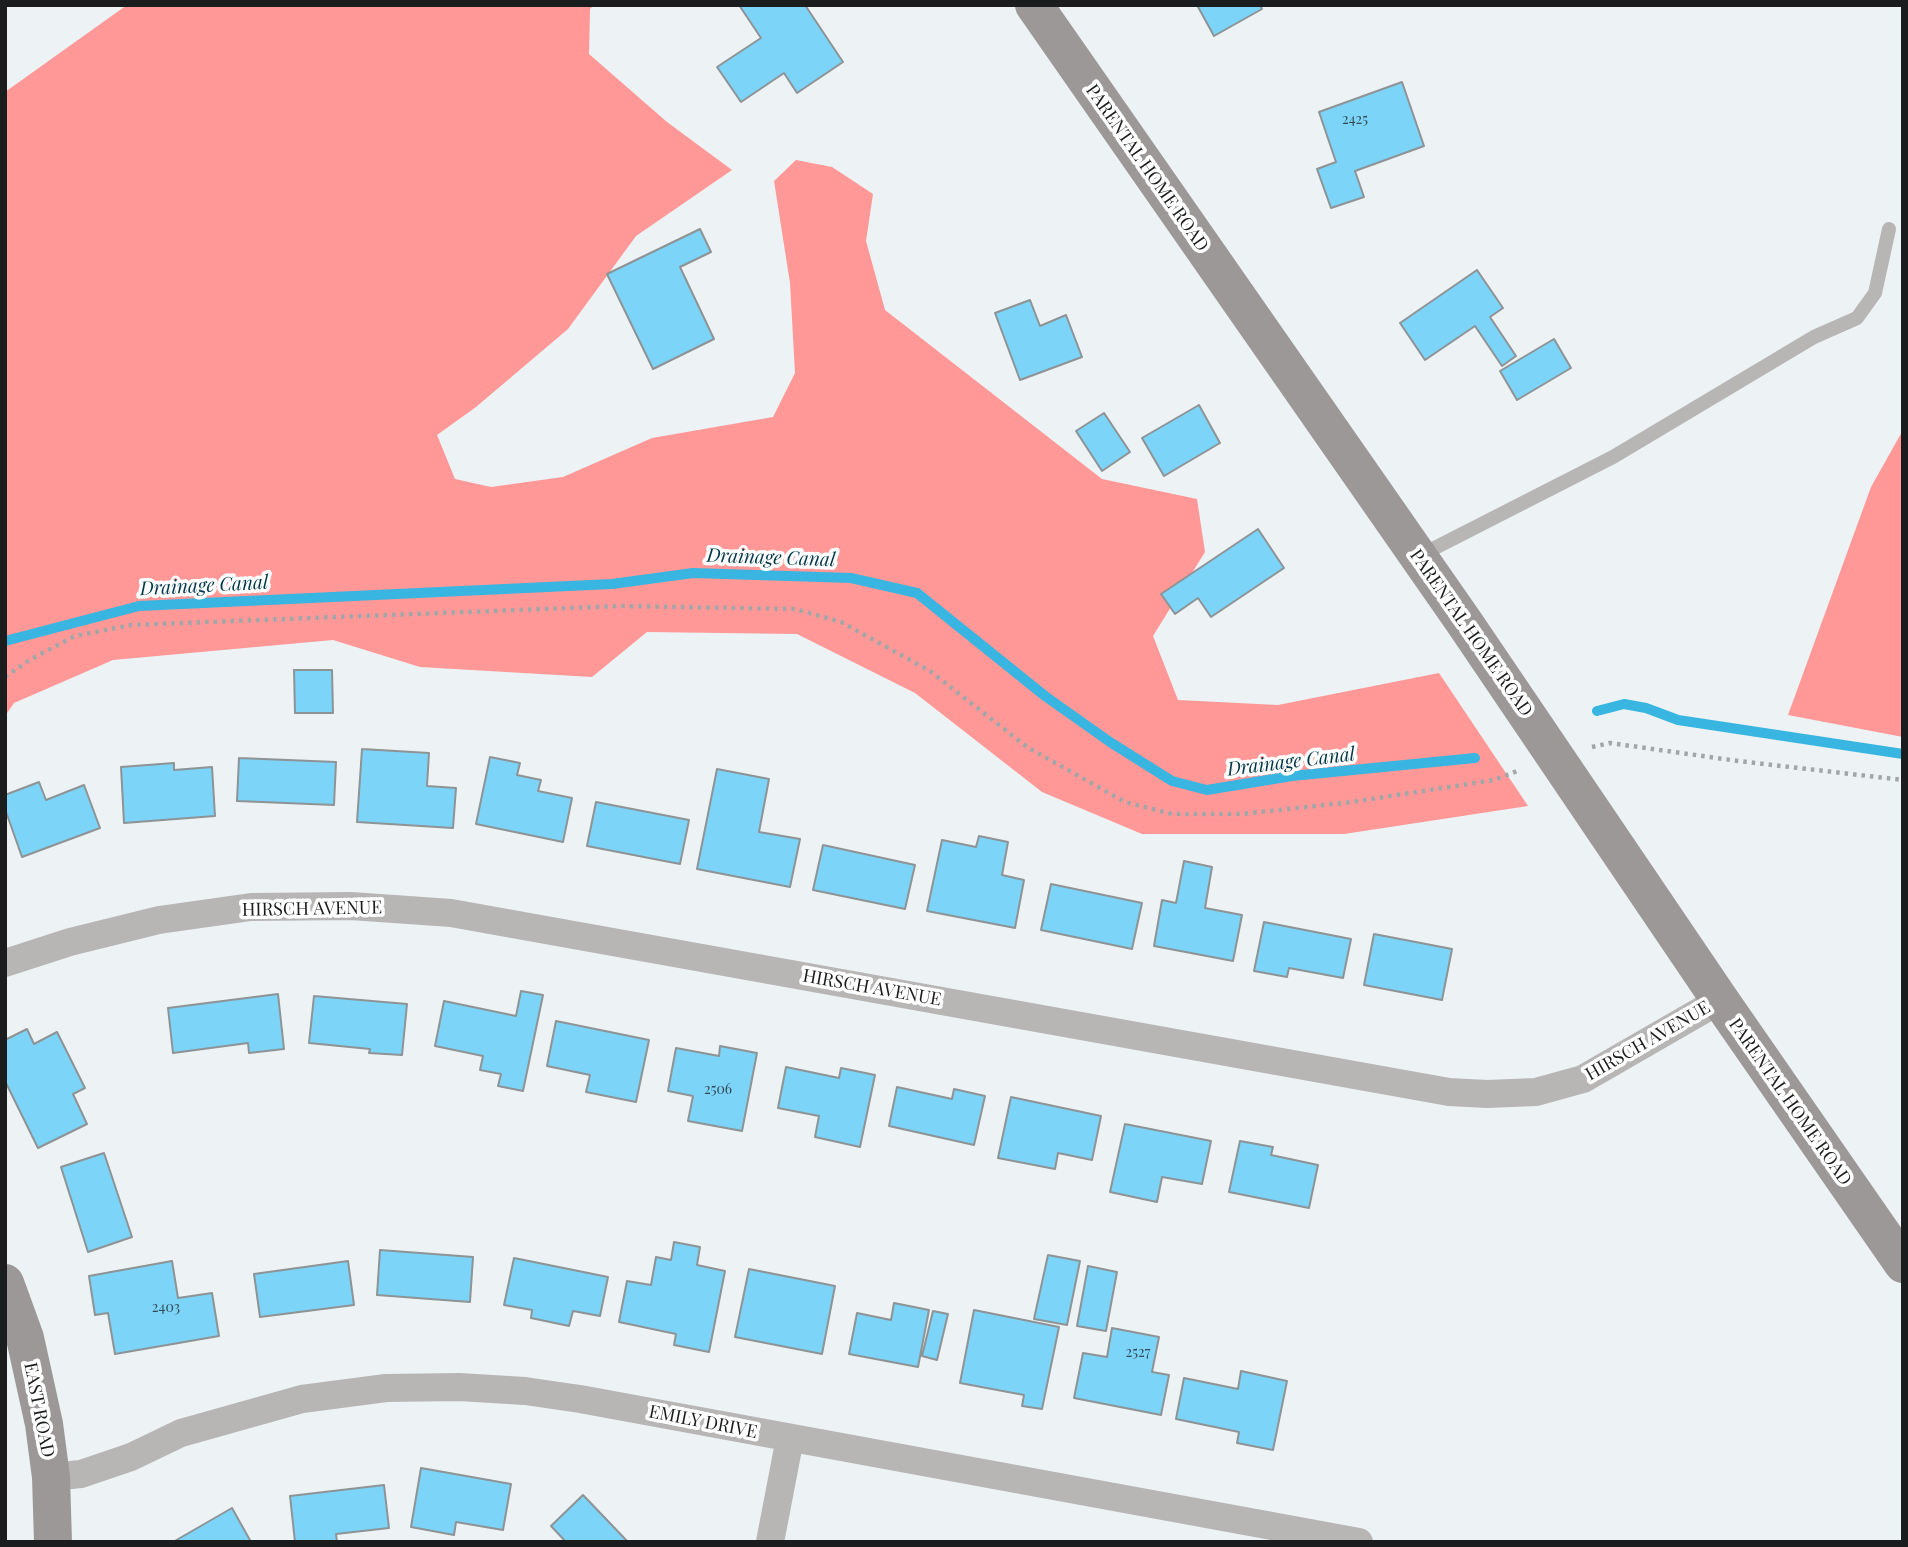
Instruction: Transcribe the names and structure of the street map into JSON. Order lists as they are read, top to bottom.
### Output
{
  "streets": {
    "street": [
      "PARENTAL HOME ROAD",
      "HIRSCH AVENUE",
      "EAST ROAD",
      "EMILY DRIVE"
    ]
  },
  "crossings": [
    ["PARENTAL HOME ROAD", "HIRSCH AVENUE"],
    ["EAST ROAD", "EMILY DRIVE"]
  ],
  "water": ["Drainage Canal"],
  "house_numbers": [
    "2425",
    "2506",
    "2403",
    "2527"
  ]
}
